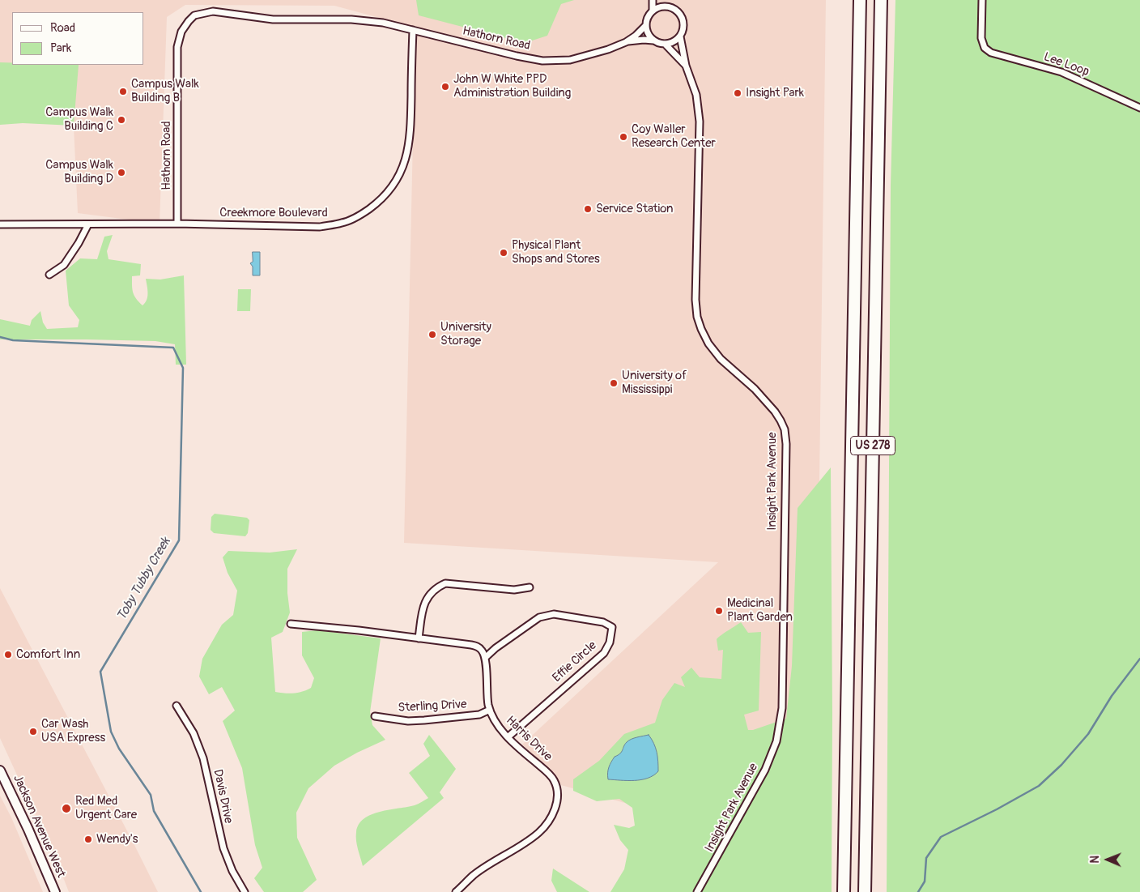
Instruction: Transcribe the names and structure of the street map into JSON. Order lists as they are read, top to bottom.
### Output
{
  "streets": {
    "highway": ["US 278"],
    "main road": ["Jackson Avenue West"],
    "street": [
      "Hathorn Road",
      "Lee Loop",
      "Creekmore Boulevard",
      "Insight Park Avenue",
      "Effie Circle",
      "Sterling Drive",
      "Harris Drive",
      "Davis Drive"
    ]
  },
  "crossings": [
    ["Hathorn Road", "Creekmore Boulevard"],
    ["Hathorn Road", "Insight Park Avenue"],
    ["Effie Circle", "Harris Drive"],
    ["Sterling Drive", "Harris Drive"]
  ],
  "water": ["Toby Tubby Creek"],
  "places": [
    "John W White PPD Administration Building",
    "Campus Walk Building B",
    "Insight Park",
    "Campus Walk Building C",
    "Coy Waller Research Center",
    "Campus Walk Building D",
    "Service Station",
    "Physical Plant Shops and Stores",
    "University Storage",
    "University of Mississippi",
    "Medicinal Plant Garden",
    "Comfort Inn",
    "Car Wash USA Express",
    "Red Med Urgent Care",
    "Wendy's"
  ],
  "legend": ["Road", "Park"],
  "north": "left"
}
